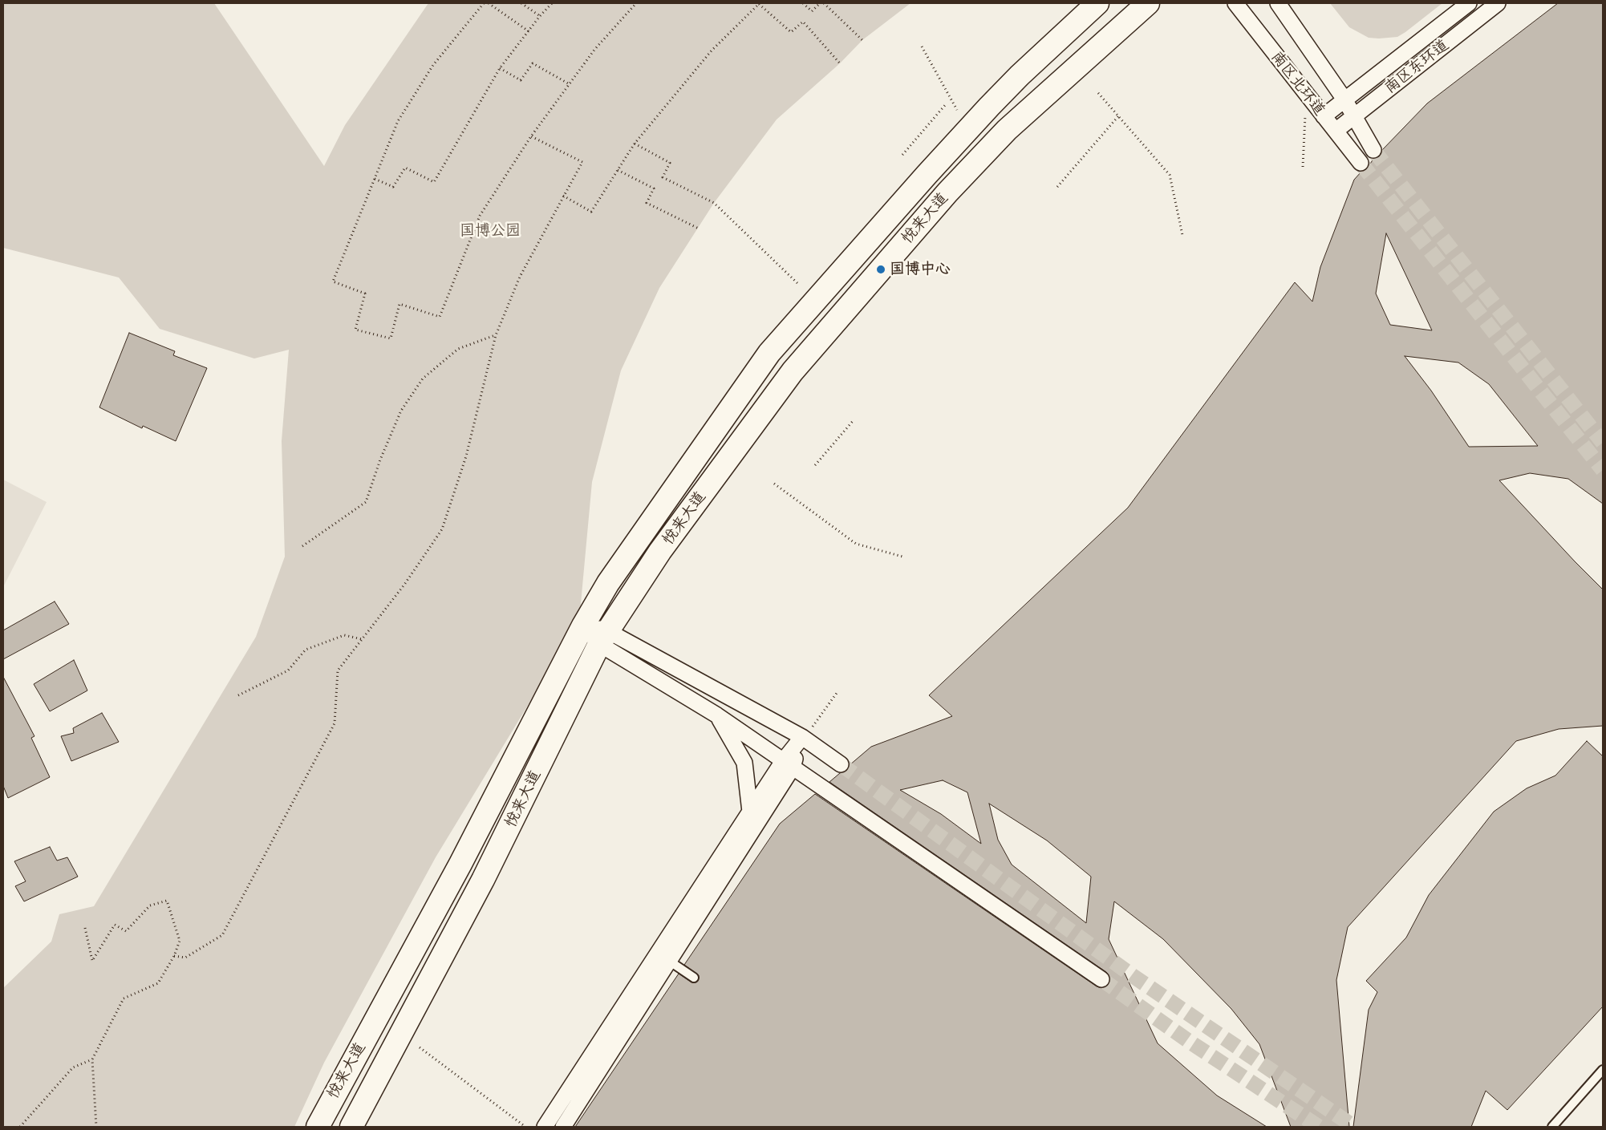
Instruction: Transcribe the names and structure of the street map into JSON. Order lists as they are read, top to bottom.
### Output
{
  "streets": {
    "main road": ["悦来大道"],
    "street": ["南区东环道", "南区北环道"]
  },
  "crossings": [
    ["南区东环道", "南区北环道"]
  ],
  "parks": ["国博公园"],
  "places": ["国博中心"]
}
